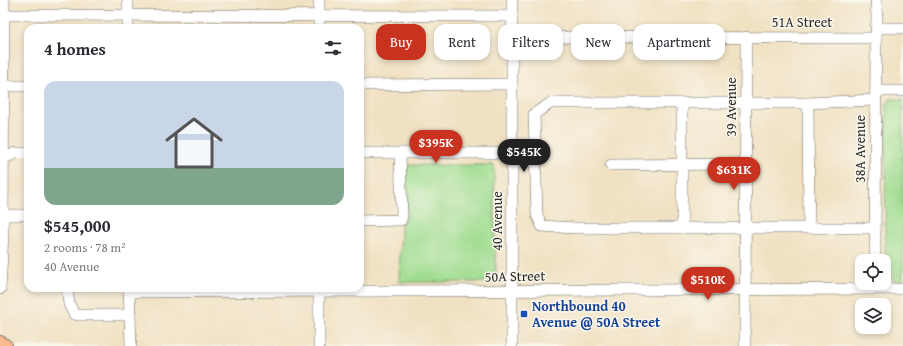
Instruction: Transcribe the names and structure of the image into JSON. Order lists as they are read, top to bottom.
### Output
{
  "streets": {
    "street": [
      "51A Street",
      "39 Avenue",
      "38A Avenue",
      "40 Avenue",
      "50A Street"
    ]
  },
  "crossings": [
    ["51A Street", "39 Avenue"],
    ["51A Street", "38A Avenue"],
    ["39 Avenue", "50A Street"],
    ["40 Avenue", "50A Street"]
  ],
  "places": {
    "transit": ["Northbound 40 Avenue @ 50A Street"]
  },
  "page": {
    "chip": [
      "Buy",
      "Rent",
      "Filters",
      "New",
      "Apartment"
    ],
    "heading": "4 homes",
    "list": [
      {
        "name": "$545,000",
        "note": "2 rooms · 78 m² · 40 Avenue"
      }
    ],
    "price": [
      "$395K",
      "$545K",
      "$631K",
      "$510K"
    ]
  }
}
